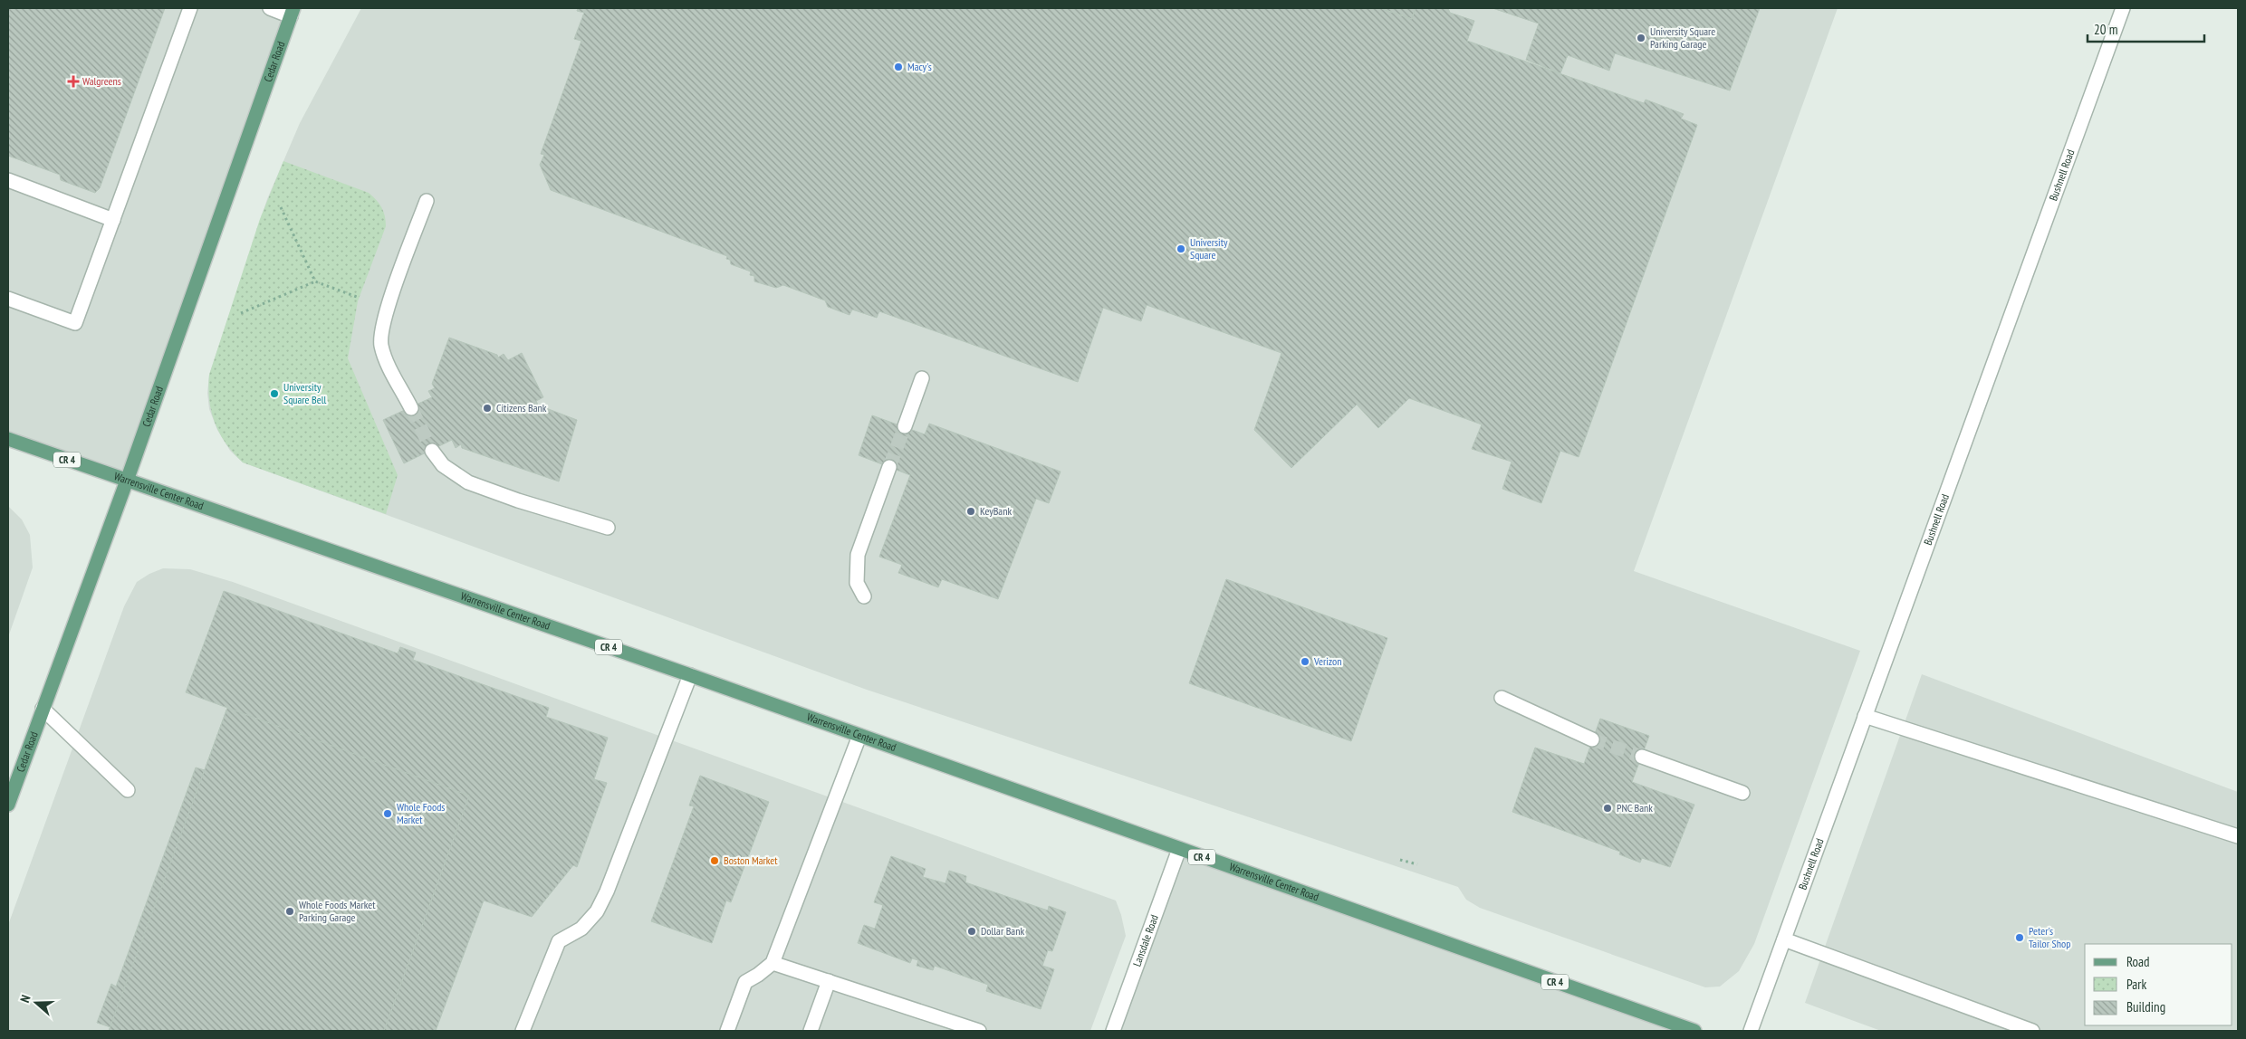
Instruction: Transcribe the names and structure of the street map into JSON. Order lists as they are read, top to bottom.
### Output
{
  "streets": {
    "main road": ["Cedar Road", "CR 4", "Warrensville Center Road"],
    "street": ["Bushnell Road", "Lansdale Road"]
  },
  "crossings": [
    ["Cedar Road", "Warrensville Center Road"],
    ["Warrensville Center Road", "Lansdale Road"]
  ],
  "places": {
    "other": [
      "University Square Parking Garage",
      "Macy's",
      "University Square",
      "University Square Bell",
      "Citizens Bank",
      "KeyBank",
      "Verizon",
      "PNC Bank",
      "Whole Foods Market",
      "Boston Market",
      "Whole Foods Market Parking Garage",
      "Dollar Bank",
      "Peter's Tailor Shop"
    ],
    "health": ["Walgreens"]
  },
  "legend": ["Road", "Park", "Building"],
  "scale_bar": "20 m",
  "north": "left"
}
